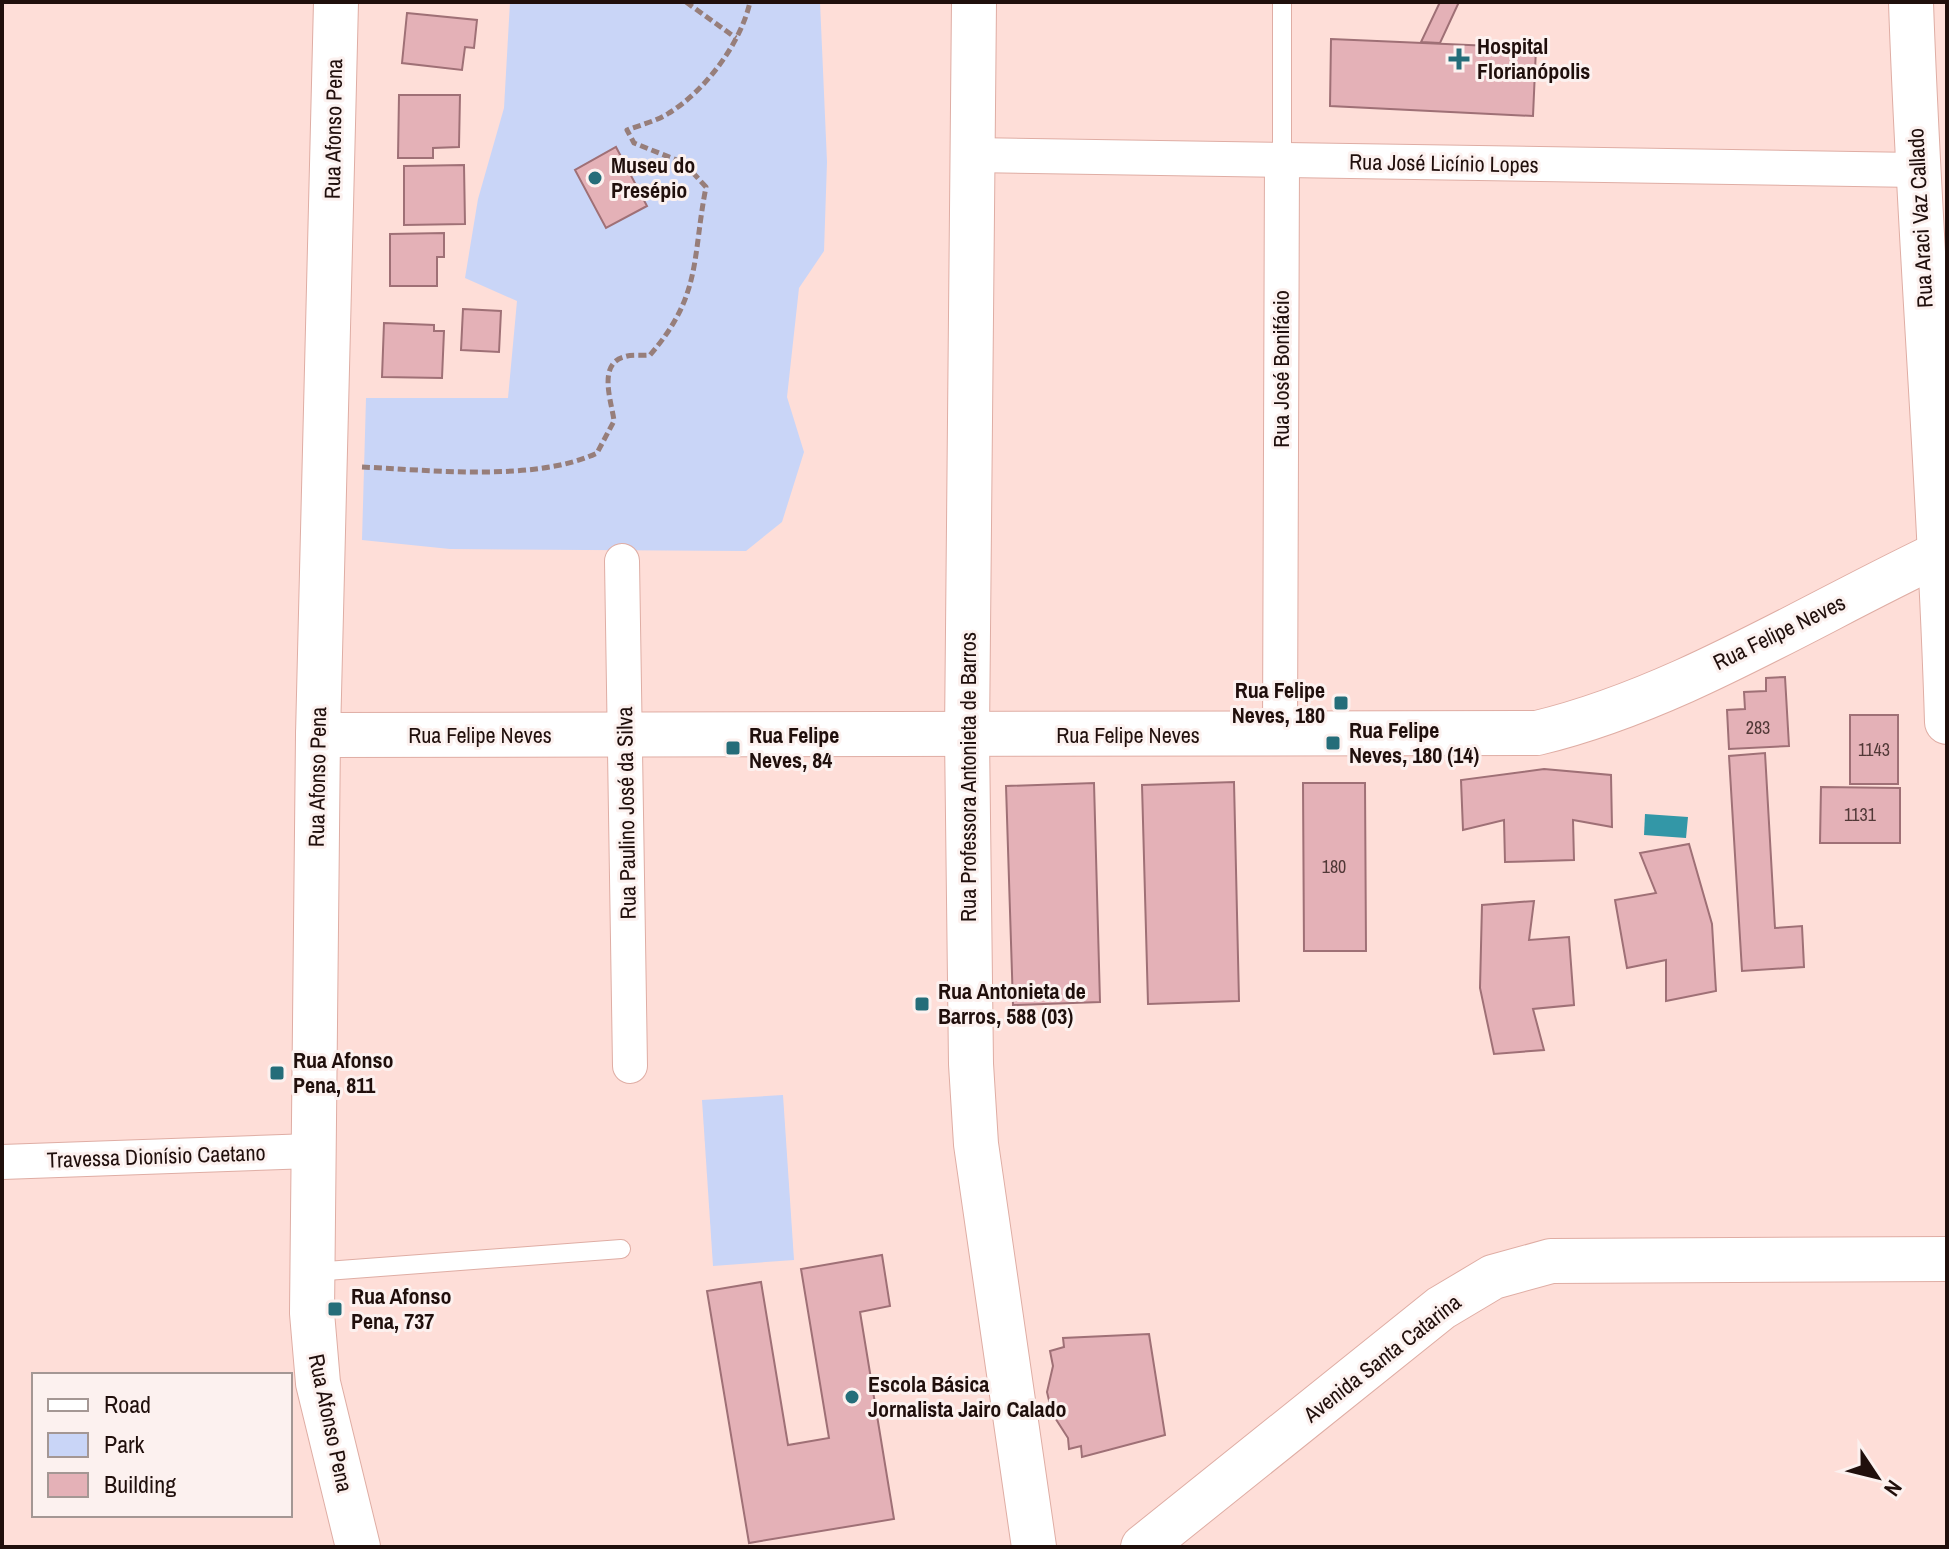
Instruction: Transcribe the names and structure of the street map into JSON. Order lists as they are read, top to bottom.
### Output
{
  "streets": {
    "street": [
      "Rua Afonso Pena",
      "Rua José Licínio Lopes",
      "Rua Araci Vaz Callado",
      "Rua José Bonifácio",
      "Rua Felipe Neves",
      "Rua Professora Antonieta de Barros",
      "Rua Paulino José da Silva",
      "Travessa Dionísio Caetano",
      "Avenida Santa Catarina"
    ]
  },
  "crossings": [
    ["Rua Afonso Pena", "Rua Felipe Neves"],
    ["Rua Afonso Pena", "Travessa Dionísio Caetano"],
    ["Rua José Licínio Lopes", "Rua Araci Vaz Callado"],
    ["Rua José Licínio Lopes", "Rua José Bonifácio"],
    ["Rua José Licínio Lopes", "Rua Professora Antonieta de Barros"],
    ["Rua Araci Vaz Callado", "Rua Felipe Neves"],
    ["Rua José Bonifácio", "Rua Felipe Neves"],
    ["Rua Felipe Neves", "Rua Professora Antonieta de Barros"],
    ["Rua Felipe Neves", "Rua Paulino José da Silva"]
  ],
  "places": {
    "health": ["Hospital Florianópolis"],
    "other": ["Museu do Presépio", "Escola Básica Jornalista Jairo Calado"],
    "transit": [
      "Rua Felipe Neves, 180",
      "Rua Felipe Neves, 180 (14)",
      "Rua Felipe Neves, 84",
      "Rua Antonieta de Barros, 588 (03)",
      "Rua Afonso Pena, 811",
      "Rua Afonso Pena, 737"
    ]
  },
  "house_numbers": [
    "283",
    "1143",
    "1131",
    "180"
  ],
  "legend": ["Road", "Park", "Building"],
  "north": "bottom right"
}
